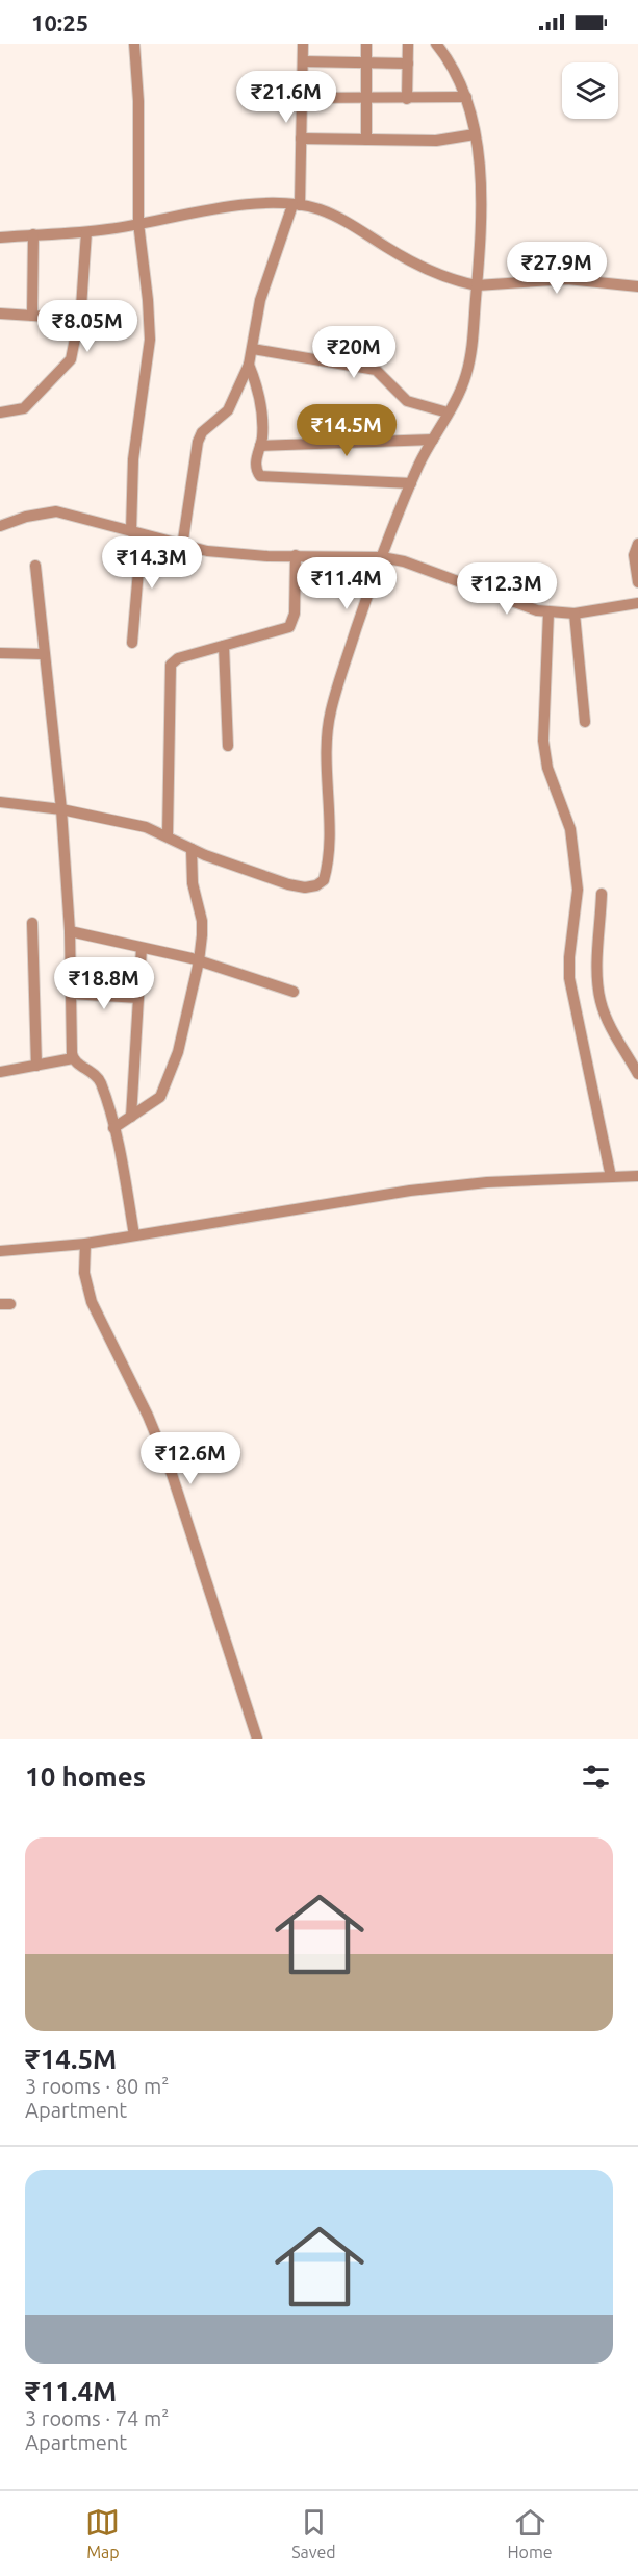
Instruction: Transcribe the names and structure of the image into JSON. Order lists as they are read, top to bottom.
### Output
{
  "page": {
    "status": "10:25",
    "price": [
      "₹21.6M",
      "₹27.9M",
      "₹8.05M",
      "₹20M",
      "₹14.5M",
      "₹14.3M",
      "₹11.4M",
      "₹12.3M",
      "₹18.8M",
      "₹12.6M"
    ],
    "heading": "10 homes",
    "list": [
      {
        "name": "₹14.5M",
        "note": "3 rooms · 80 m² · Apartment"
      },
      {
        "name": "₹11.4M",
        "note": "3 rooms · 74 m² · Apartment"
      }
    ],
    "tabs": ["Map", "Saved", "Home"]
  }
}
